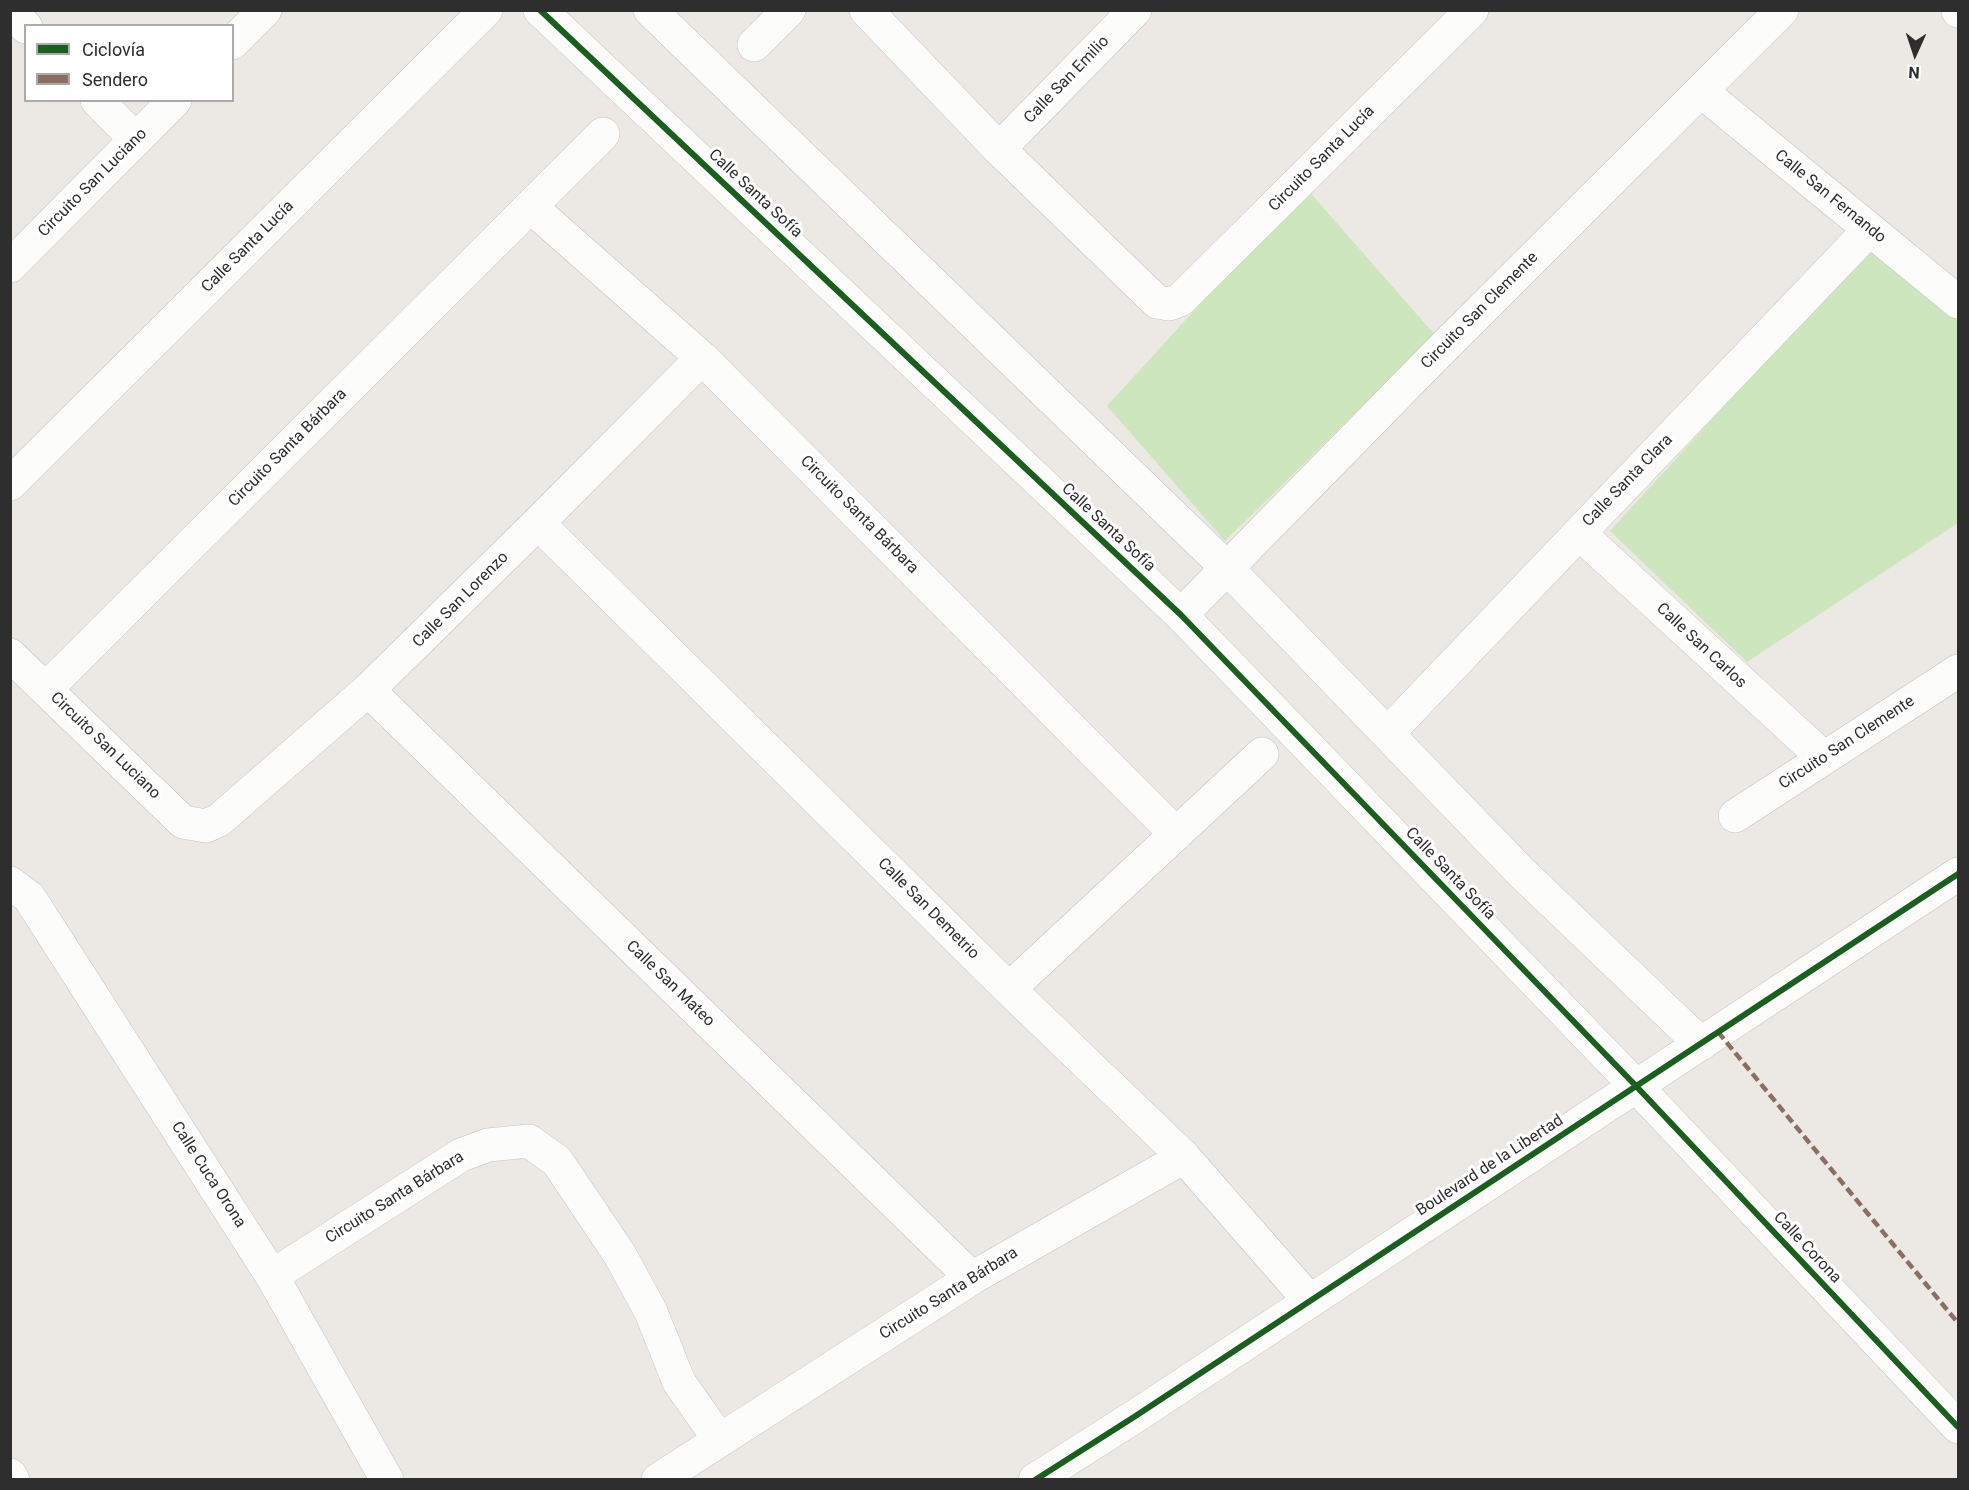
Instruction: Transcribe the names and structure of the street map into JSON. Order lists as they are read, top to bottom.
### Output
{
  "streets": {
    "street": [
      "Calle San Emilio",
      "Circuito Santa Lucía",
      "Circuito San Luciano",
      "Calle Santa Sofía",
      "Calle San Fernando",
      "Calle Santa Lucía",
      "Circuito San Clemente",
      "Circuito Santa Bárbara",
      "Calle Santa Clara",
      "Calle San Lorenzo",
      "Calle San Carlos",
      "Calle San Demetrio",
      "Calle San Mateo",
      "Boulevard de la Libertad",
      "Calle Cuca Orona",
      "Calle Corona"
    ]
  },
  "crossings": [
    ["Calle San Emilio", "Circuito Santa Lucía"],
    ["Circuito San Luciano", "Circuito Santa Bárbara"],
    ["Circuito San Luciano", "Calle San Lorenzo"],
    ["Calle Santa Sofía", "Circuito San Clemente"],
    ["Calle Santa Sofía", "Boulevard de la Libertad"],
    ["Calle Santa Sofía", "Calle Corona"],
    ["Calle San Fernando", "Circuito San Clemente"],
    ["Calle San Fernando", "Calle Santa Clara"],
    ["Circuito San Clemente", "Calle San Carlos"],
    ["Circuito Santa Bárbara", "Calle San Lorenzo"],
    ["Circuito Santa Bárbara", "Calle San Demetrio"],
    ["Circuito Santa Bárbara", "Calle San Mateo"],
    ["Circuito Santa Bárbara", "Calle Cuca Orona"],
    ["Calle Santa Clara", "Calle San Carlos"],
    ["Calle San Lorenzo", "Calle San Demetrio"],
    ["Calle San Lorenzo", "Calle San Mateo"],
    ["Calle San Demetrio", "Boulevard de la Libertad"],
    ["Boulevard de la Libertad", "Calle Corona"]
  ],
  "legend": ["Ciclovía", "Sendero"],
  "north": "bottom"
}
